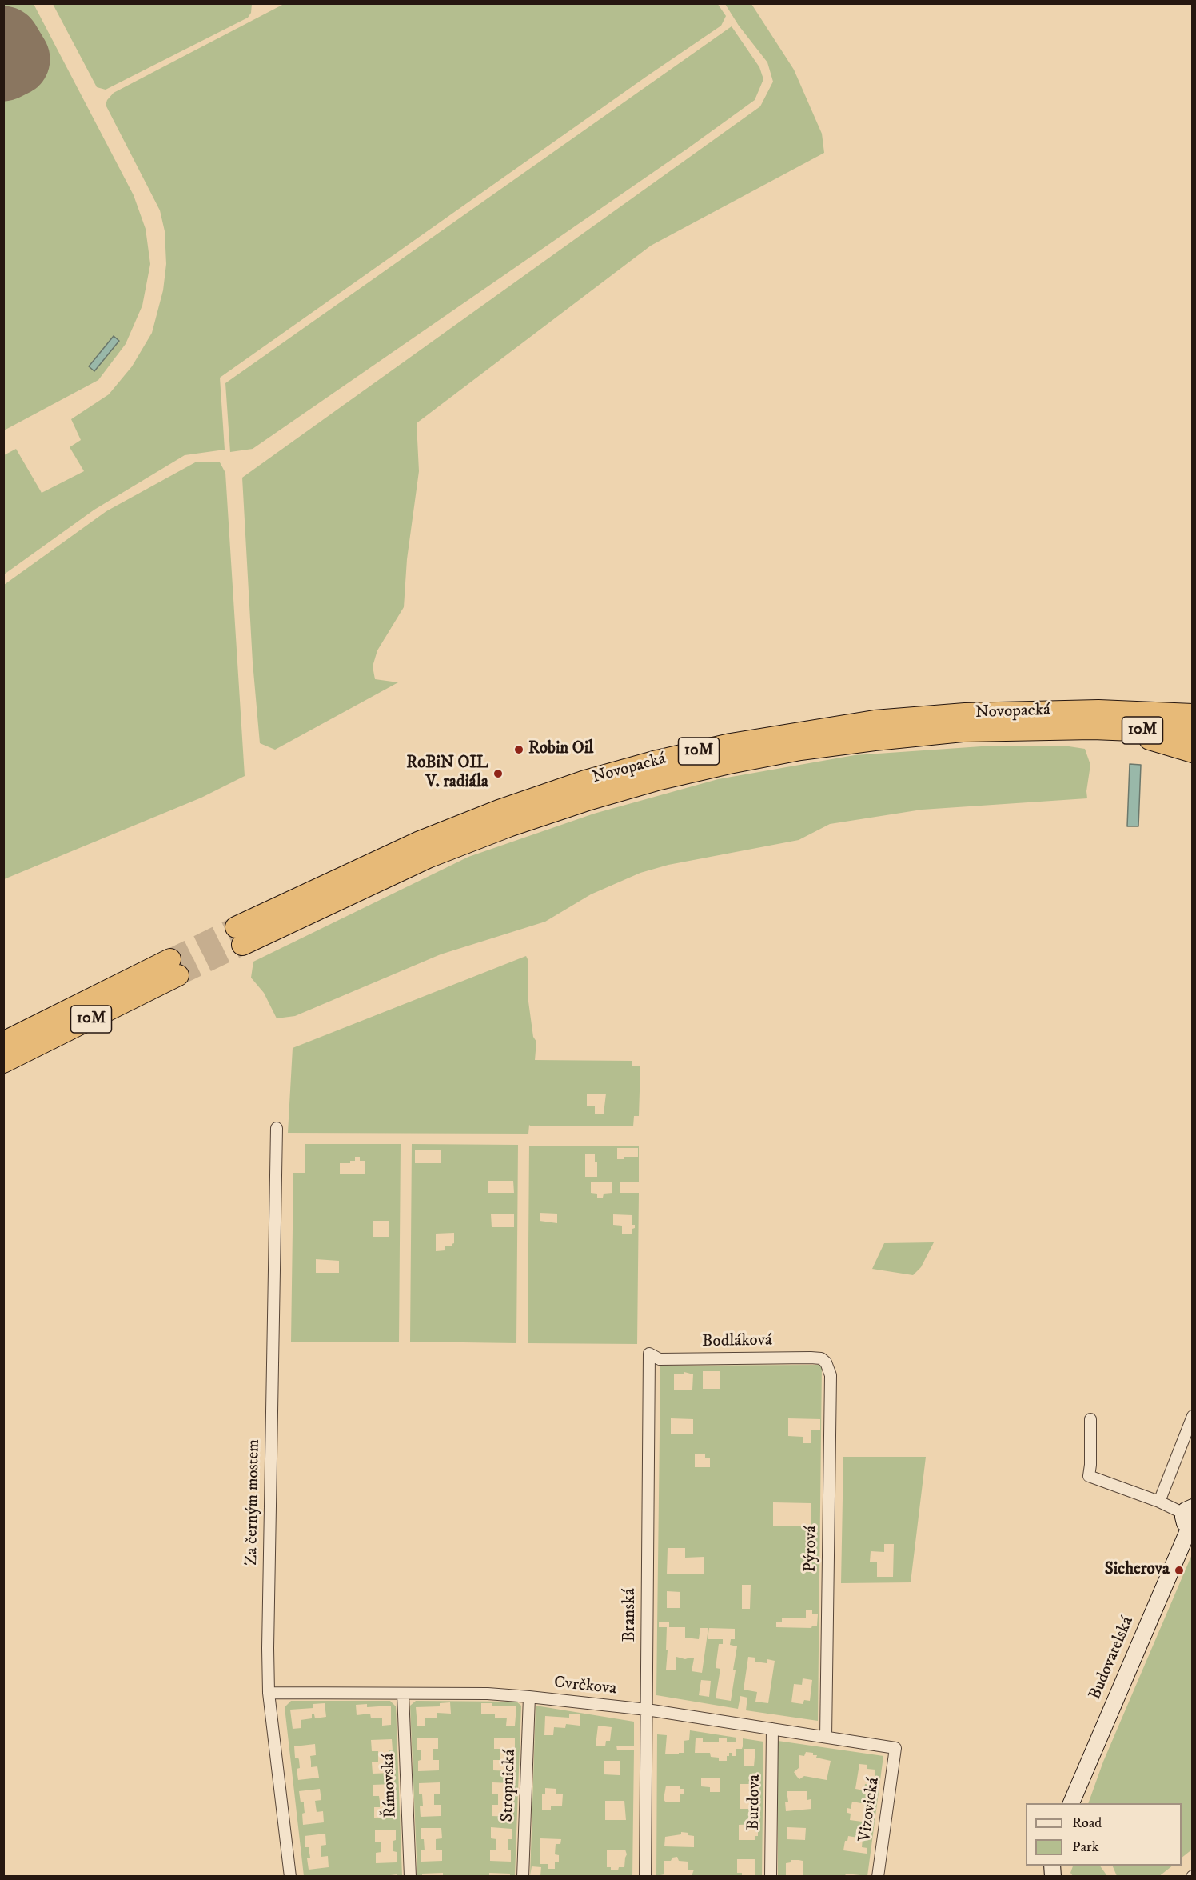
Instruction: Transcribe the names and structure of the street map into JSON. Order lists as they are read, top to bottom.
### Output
{
  "streets": {
    "highway": ["Novopacká", "10M"],
    "street": [
      "Bodláková",
      "Za černým mostem",
      "Pýrová",
      "Branská",
      "Budovatelská",
      "Cvrčkova",
      "Římovská",
      "Stropnická",
      "Burdova",
      "Vizovická"
    ]
  },
  "crossings": [
    ["Bodláková", "Pýrová"],
    ["Bodláková", "Branská"],
    ["Za černým mostem", "Cvrčkova"],
    ["Pýrová", "Cvrčkova"],
    ["Branská", "Cvrčkova"],
    ["Cvrčkova", "Římovská"],
    ["Cvrčkova", "Stropnická"],
    ["Cvrčkova", "Burdova"],
    ["Cvrčkova", "Vizovická"]
  ],
  "places": ["Robin Oil", "RoBiN OIL V. radiála", "Sicherova"],
  "legend": ["Road", "Park"]
}
